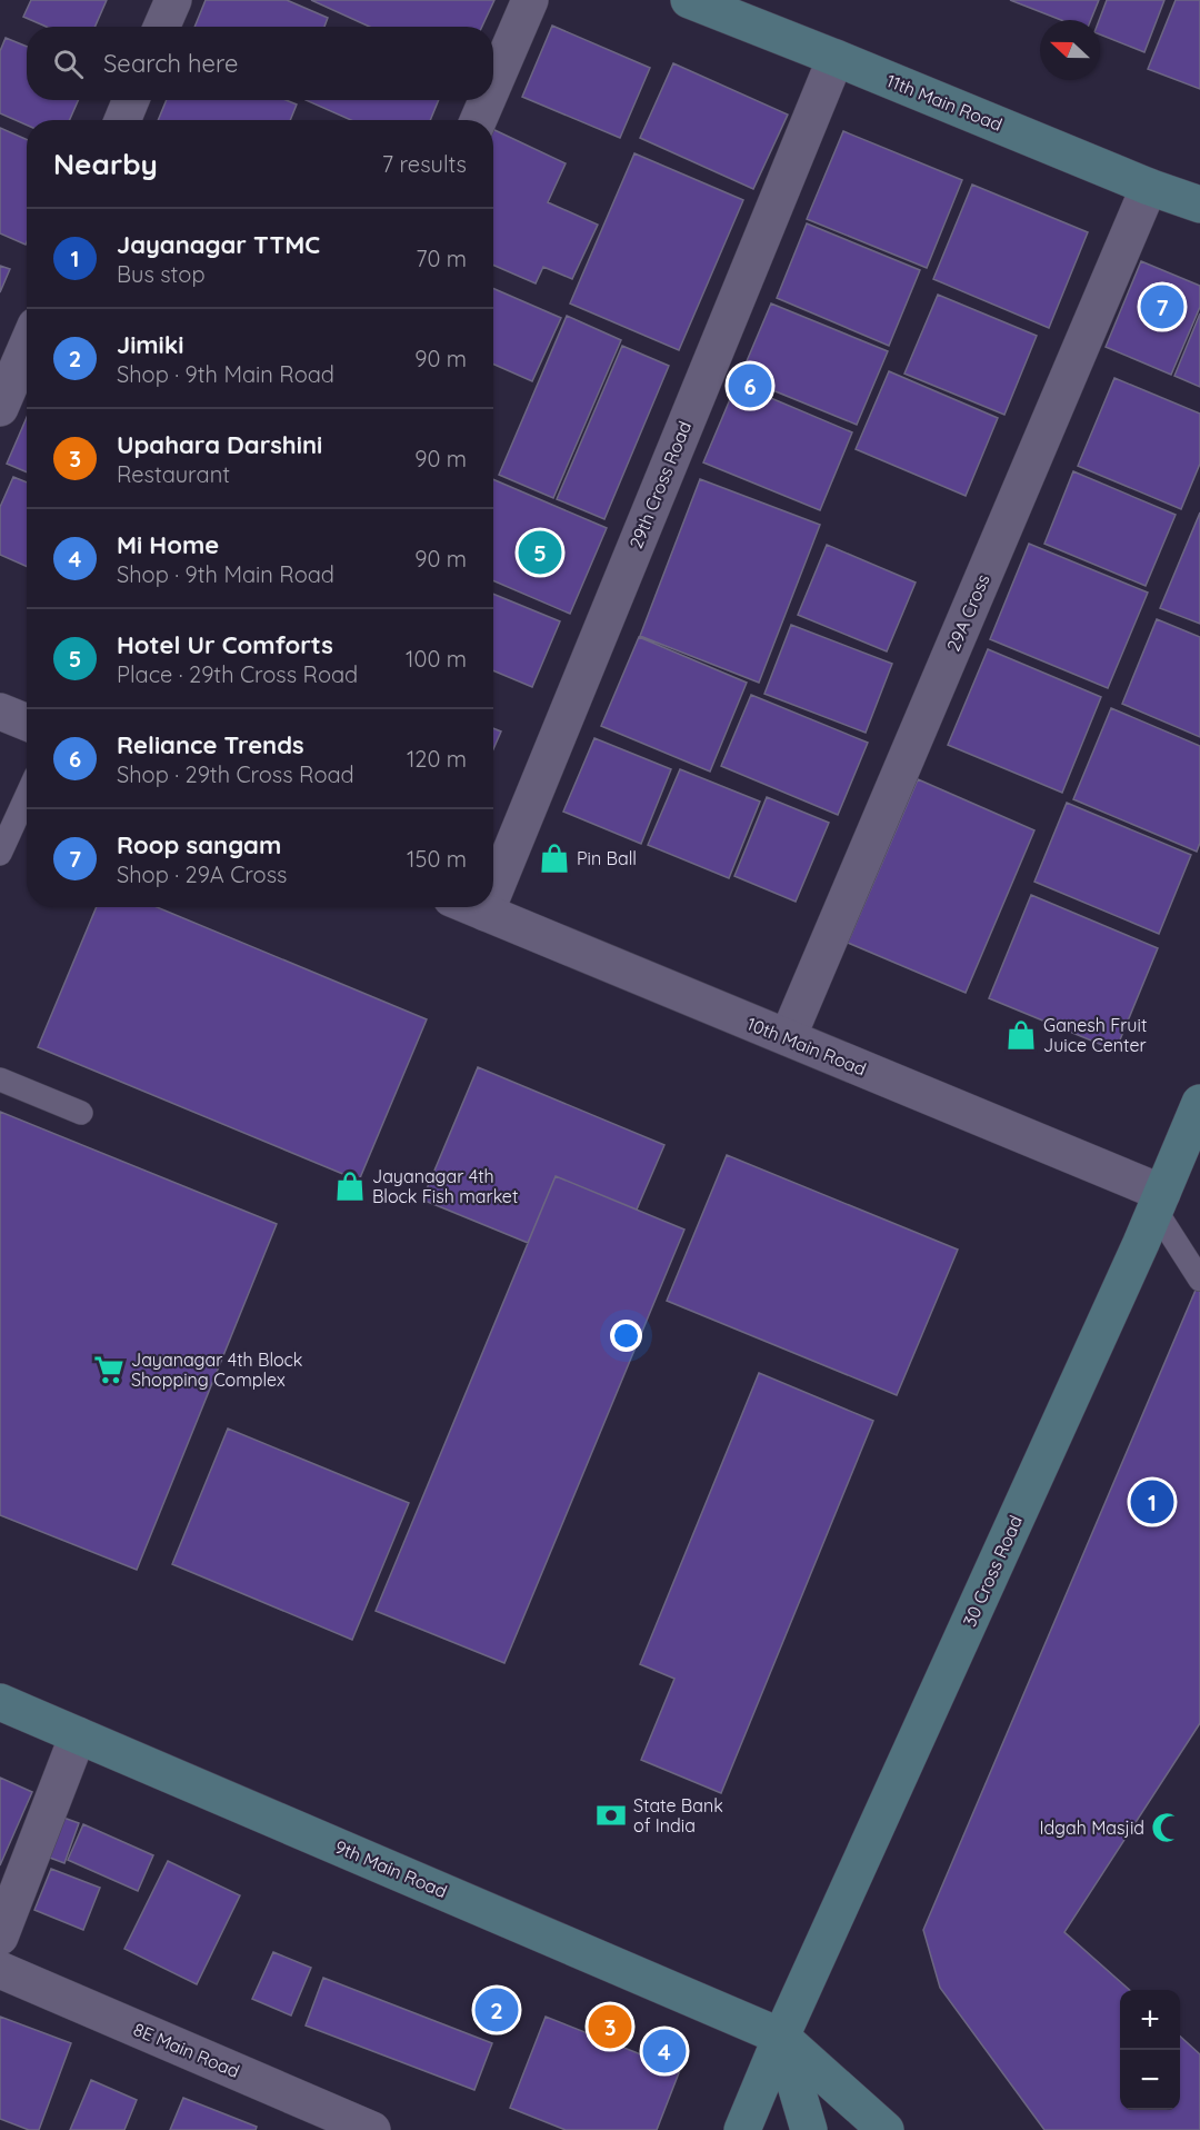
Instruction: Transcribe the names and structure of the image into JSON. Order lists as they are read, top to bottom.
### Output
{
  "streets": {
    "main road": ["11th Main Road", "30 Cross Road", "9th Main Road"],
    "street": [
      "29th Cross Road",
      "29A Cross",
      "10th Main Road",
      "8E Main Road"
    ]
  },
  "crossings": [
    ["11th Main Road", "29th Cross Road"],
    ["11th Main Road", "29A Cross"],
    ["29th Cross Road", "10th Main Road"],
    ["29A Cross", "10th Main Road"],
    ["10th Main Road", "30 Cross Road"],
    ["30 Cross Road", "9th Main Road"]
  ],
  "places": {
    "shop": ["Pin Ball", "Ganesh Fruit Juice Center", "Jayanagar 4th Block Fish market"],
    "supermarket": ["Jayanagar 4th Block Shopping Complex"],
    "bank": ["State Bank of India"],
    "mosque": ["Idgah Masjid"]
  },
  "north": "left",
  "page": {
    "search": "Search here",
    "heading": ["Nearby", "7 results"],
    "list": [
      {
        "mark": "1",
        "name": "Jayanagar TTMC",
        "note": "Bus stop",
        "value": "70 m"
      },
      {
        "mark": "2",
        "name": "Jimiki",
        "note": "Shop · 9th Main Road",
        "value": "90 m"
      },
      {
        "mark": "3",
        "name": "Upahara Darshini",
        "note": "Restaurant",
        "value": "90 m"
      },
      {
        "mark": "4",
        "name": "Mi Home",
        "note": "Shop · 9th Main Road",
        "value": "90 m"
      },
      {
        "mark": "5",
        "name": "Hotel Ur Comforts",
        "note": "Place · 29th Cross Road",
        "value": "100 m"
      },
      {
        "mark": "6",
        "name": "Reliance Trends",
        "note": "Shop · 29th Cross Road",
        "value": "120 m"
      },
      {
        "mark": "7",
        "name": "Roop sangam",
        "note": "Shop · 29A Cross",
        "value": "150 m"
      }
    ],
    "pins": [
      "7",
      "6",
      "5",
      "1",
      "2",
      "3",
      "4"
    ],
    "map_buttons": ["+", "−"]
  }
}
